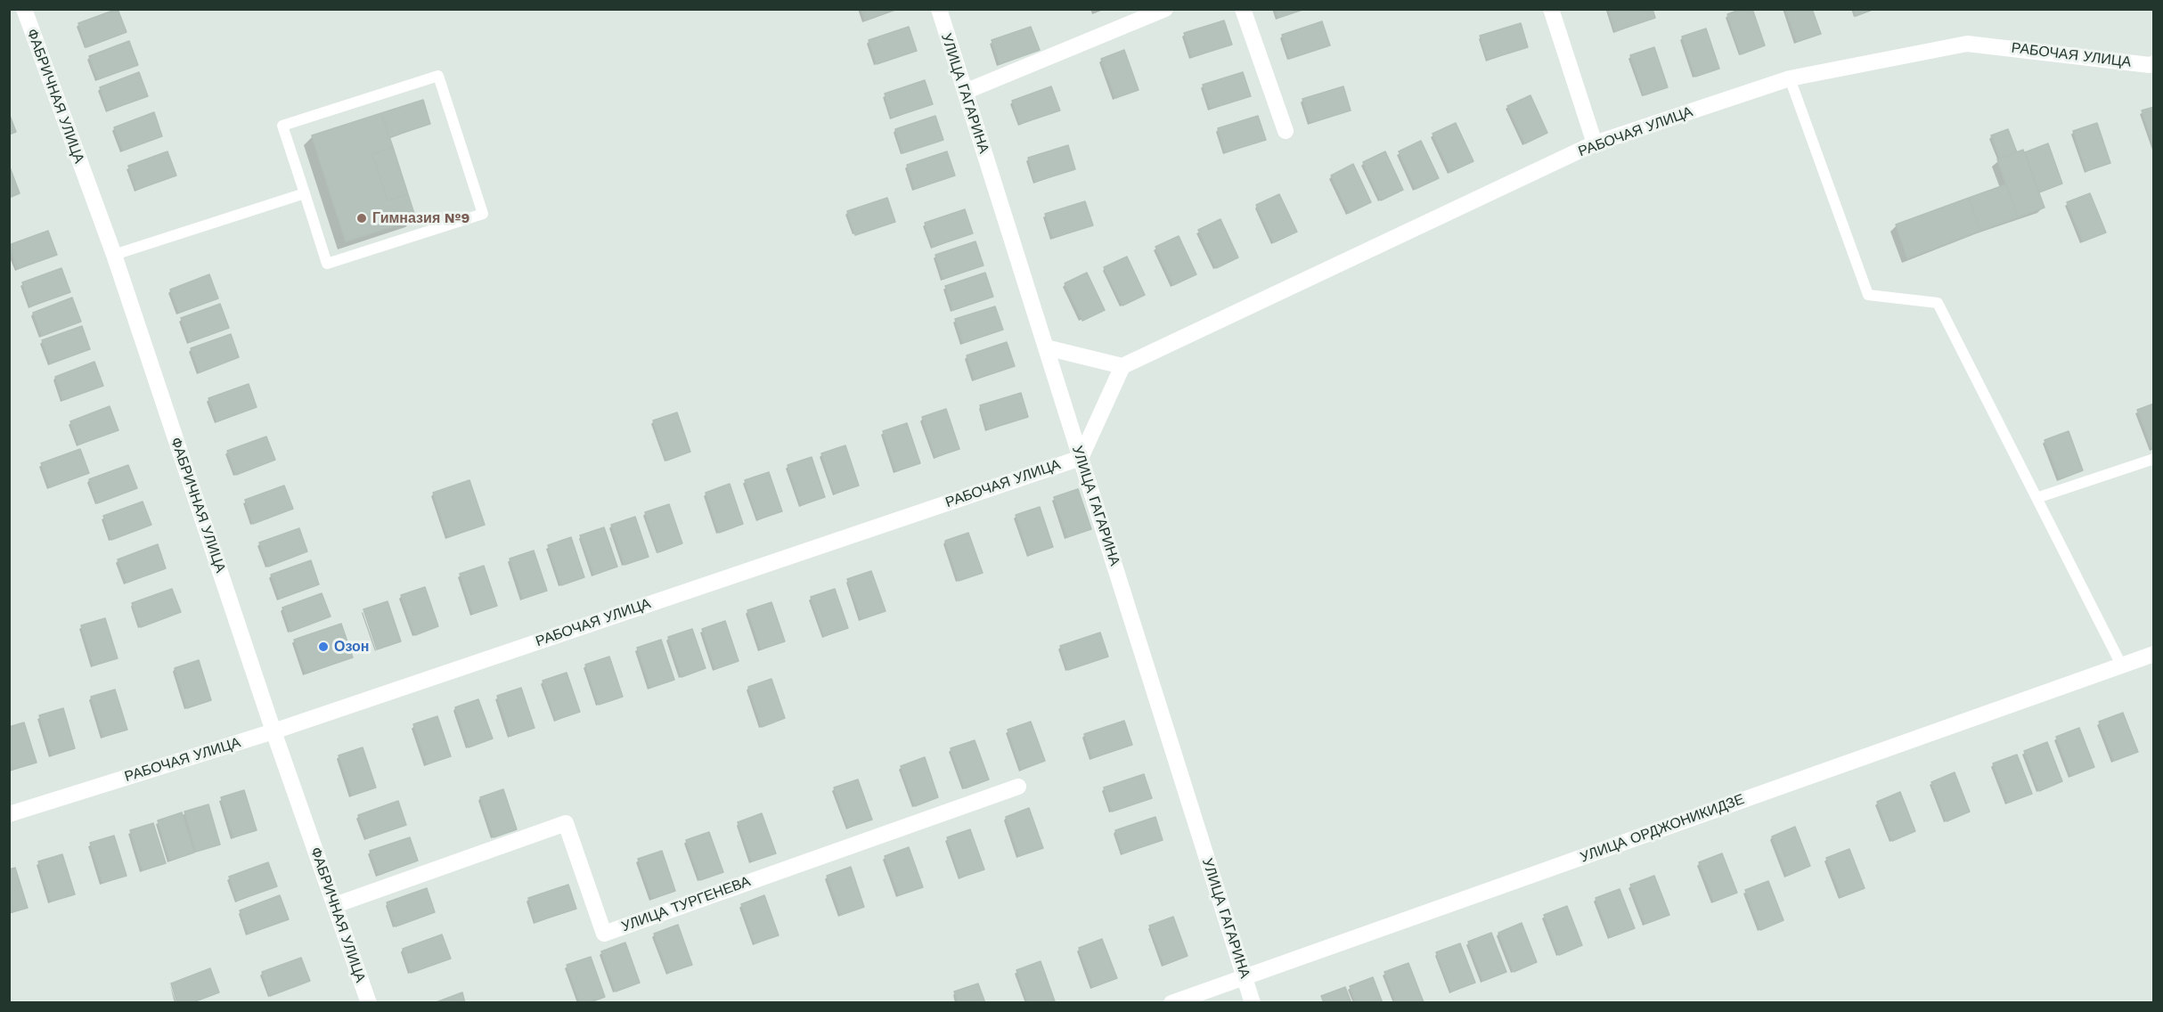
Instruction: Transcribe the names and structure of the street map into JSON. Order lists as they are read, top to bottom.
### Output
{
  "streets": {
    "street": [
      "РАБОЧАЯ УЛИЦА",
      "УЛИЦА ГАГАРИНА",
      "ФАБРИЧНАЯ УЛИЦА",
      "УЛИЦА ОРДЖОНИКИДЗЕ",
      "УЛИЦА ТУРГЕНЕВА"
    ]
  },
  "crossings": [
    ["РАБОЧАЯ УЛИЦА", "УЛИЦА ГАГАРИНА"],
    ["РАБОЧАЯ УЛИЦА", "ФАБРИЧНАЯ УЛИЦА"],
    ["УЛИЦА ГАГАРИНА", "УЛИЦА ОРДЖОНИКИДЗЕ"],
    ["ФАБРИЧНАЯ УЛИЦА", "УЛИЦА ТУРГЕНЕВА"]
  ],
  "places": ["Гимназия №9", "Озон"]
}
